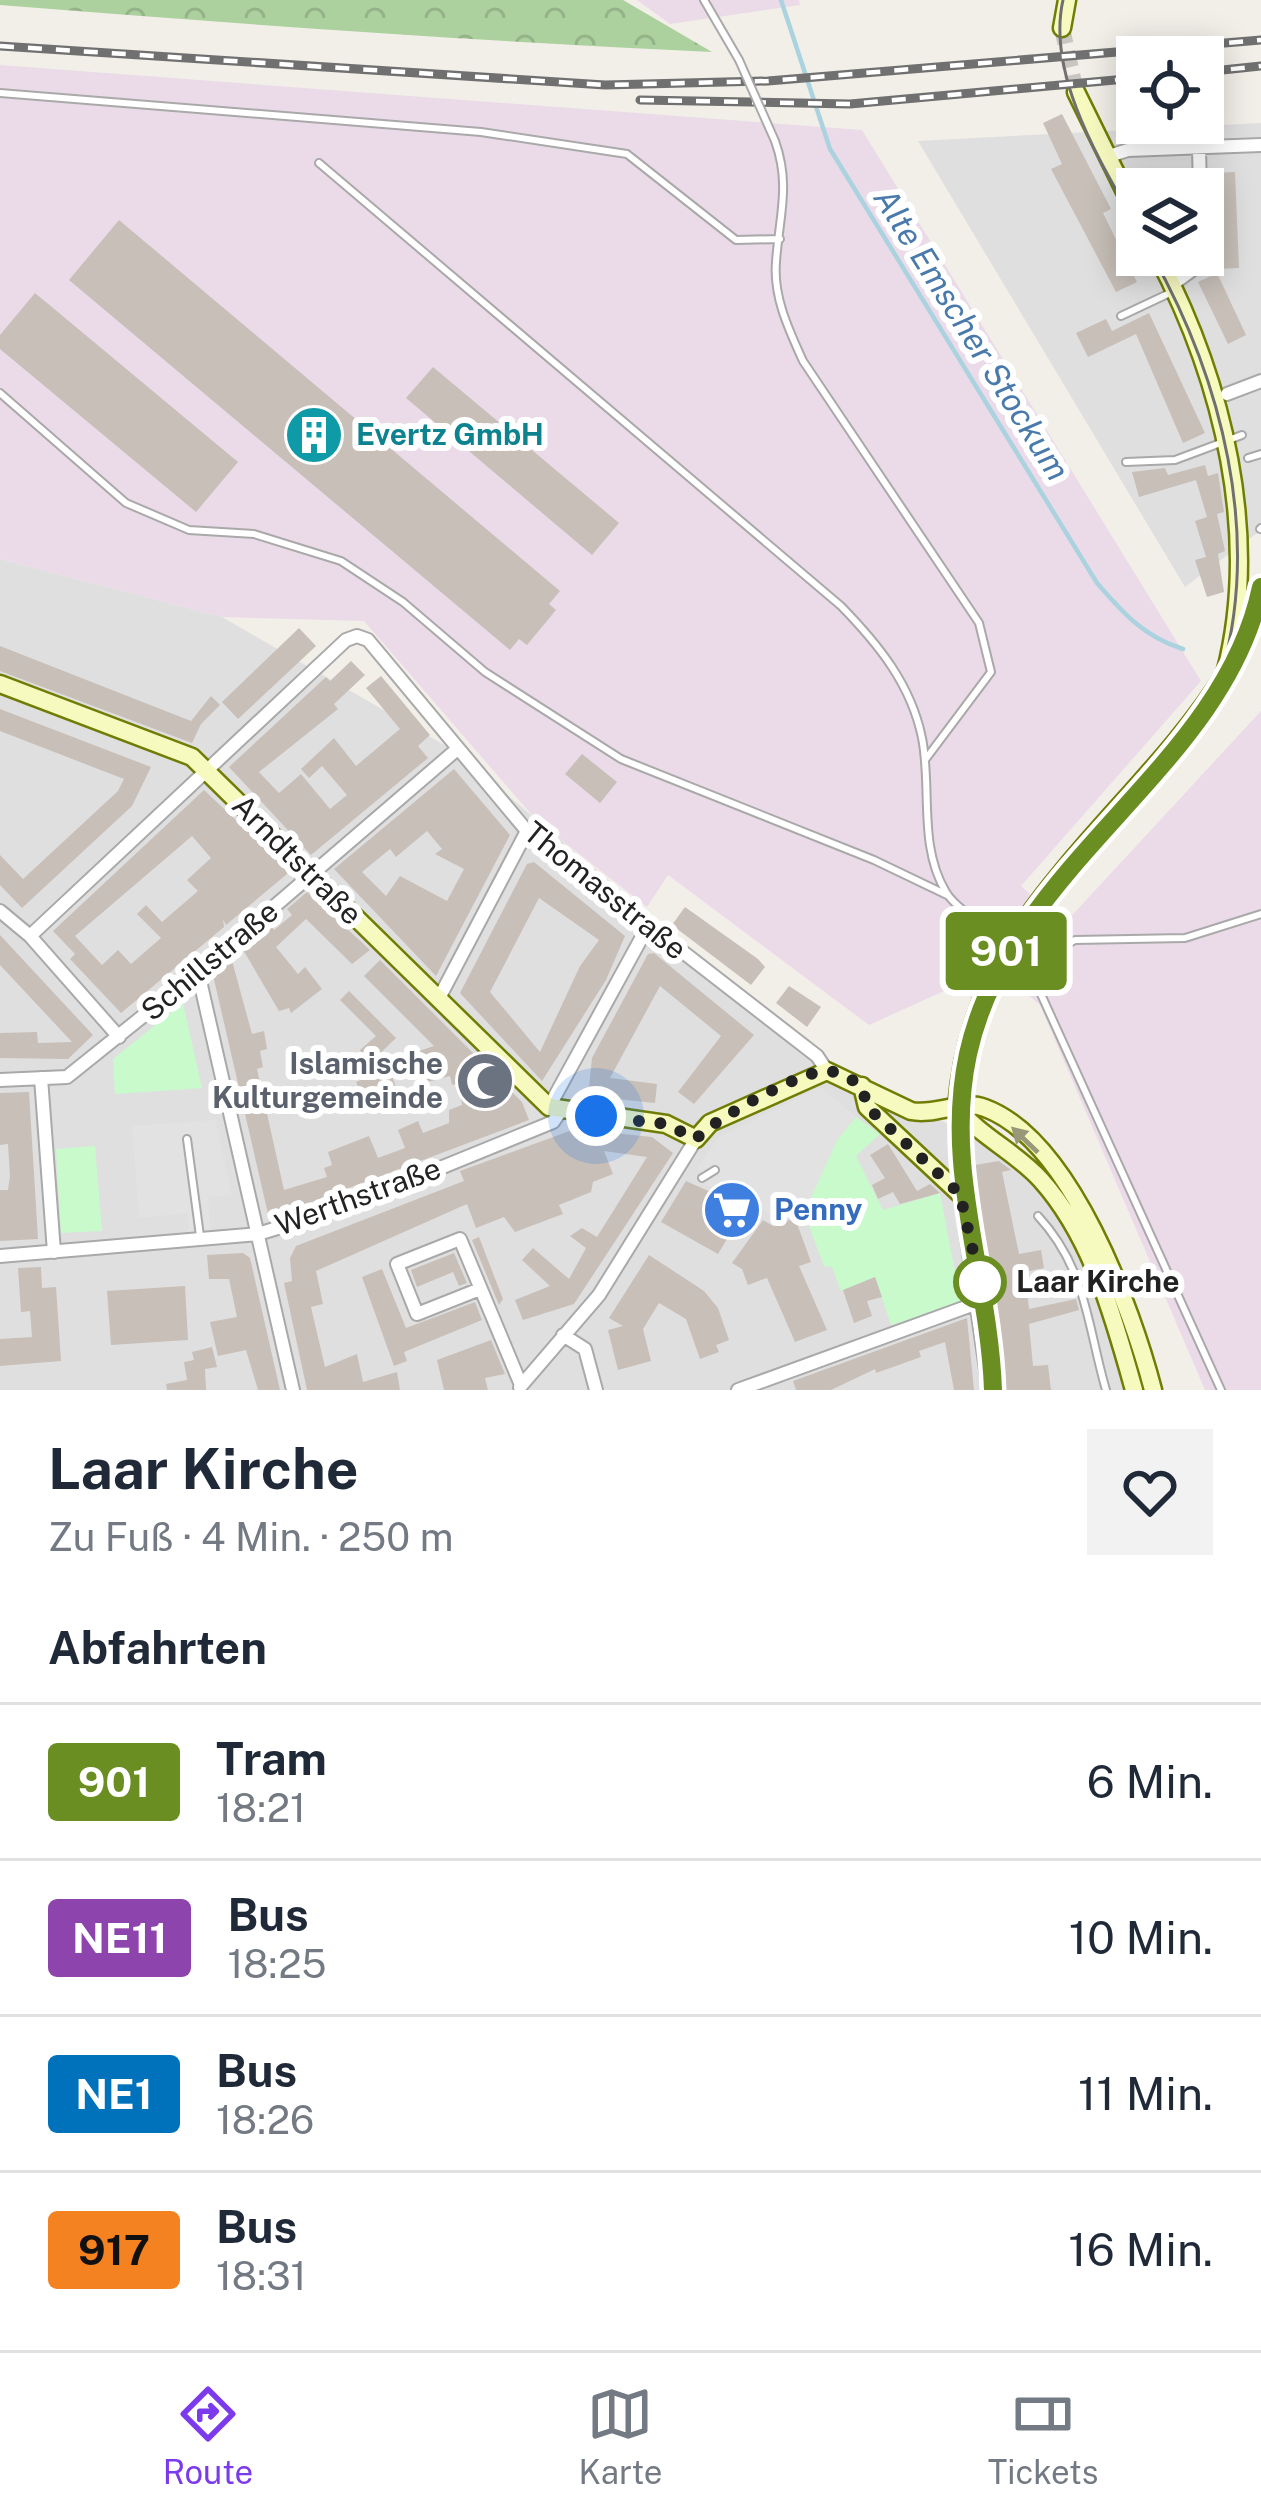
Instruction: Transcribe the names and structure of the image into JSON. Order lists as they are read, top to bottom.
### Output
{
  "streets": {
    "main road": ["Arndtstraße"],
    "street": ["Thomasstraße", "Schillstraße", "Werthstraße"]
  },
  "crossings": [
    ["Arndtstraße", "Thomasstraße"],
    ["Arndtstraße", "Schillstraße"],
    ["Arndtstraße", "Werthstraße"],
    ["Thomasstraße", "Schillstraße"]
  ],
  "water": ["Alte Emscher Stockum"],
  "places": {
    "building": ["Evertz GmbH"],
    "mosque": ["Islamische Kulturgemeinde"],
    "supermarket": ["Penny"],
    "other": ["Laar Kirche"]
  },
  "lines": ["tram line 901"],
  "page": {
    "on_map": "901",
    "heading": [
      ["Laar Kirche", "Zu Fuß · 4 Min. · 250 m"],
      "Abfahrten"
    ],
    "list": [
      {
        "mark": "901",
        "name": "Tram",
        "note": "18:21",
        "value": "6 Min."
      },
      {
        "mark": "NE11",
        "name": "Bus",
        "note": "18:25",
        "value": "10 Min."
      },
      {
        "mark": "NE1",
        "name": "Bus",
        "note": "18:26",
        "value": "11 Min."
      },
      {
        "mark": "917",
        "name": "Bus",
        "note": "18:31",
        "value": "16 Min."
      }
    ],
    "tabs": ["Route", "Karte", "Tickets"]
  }
}
